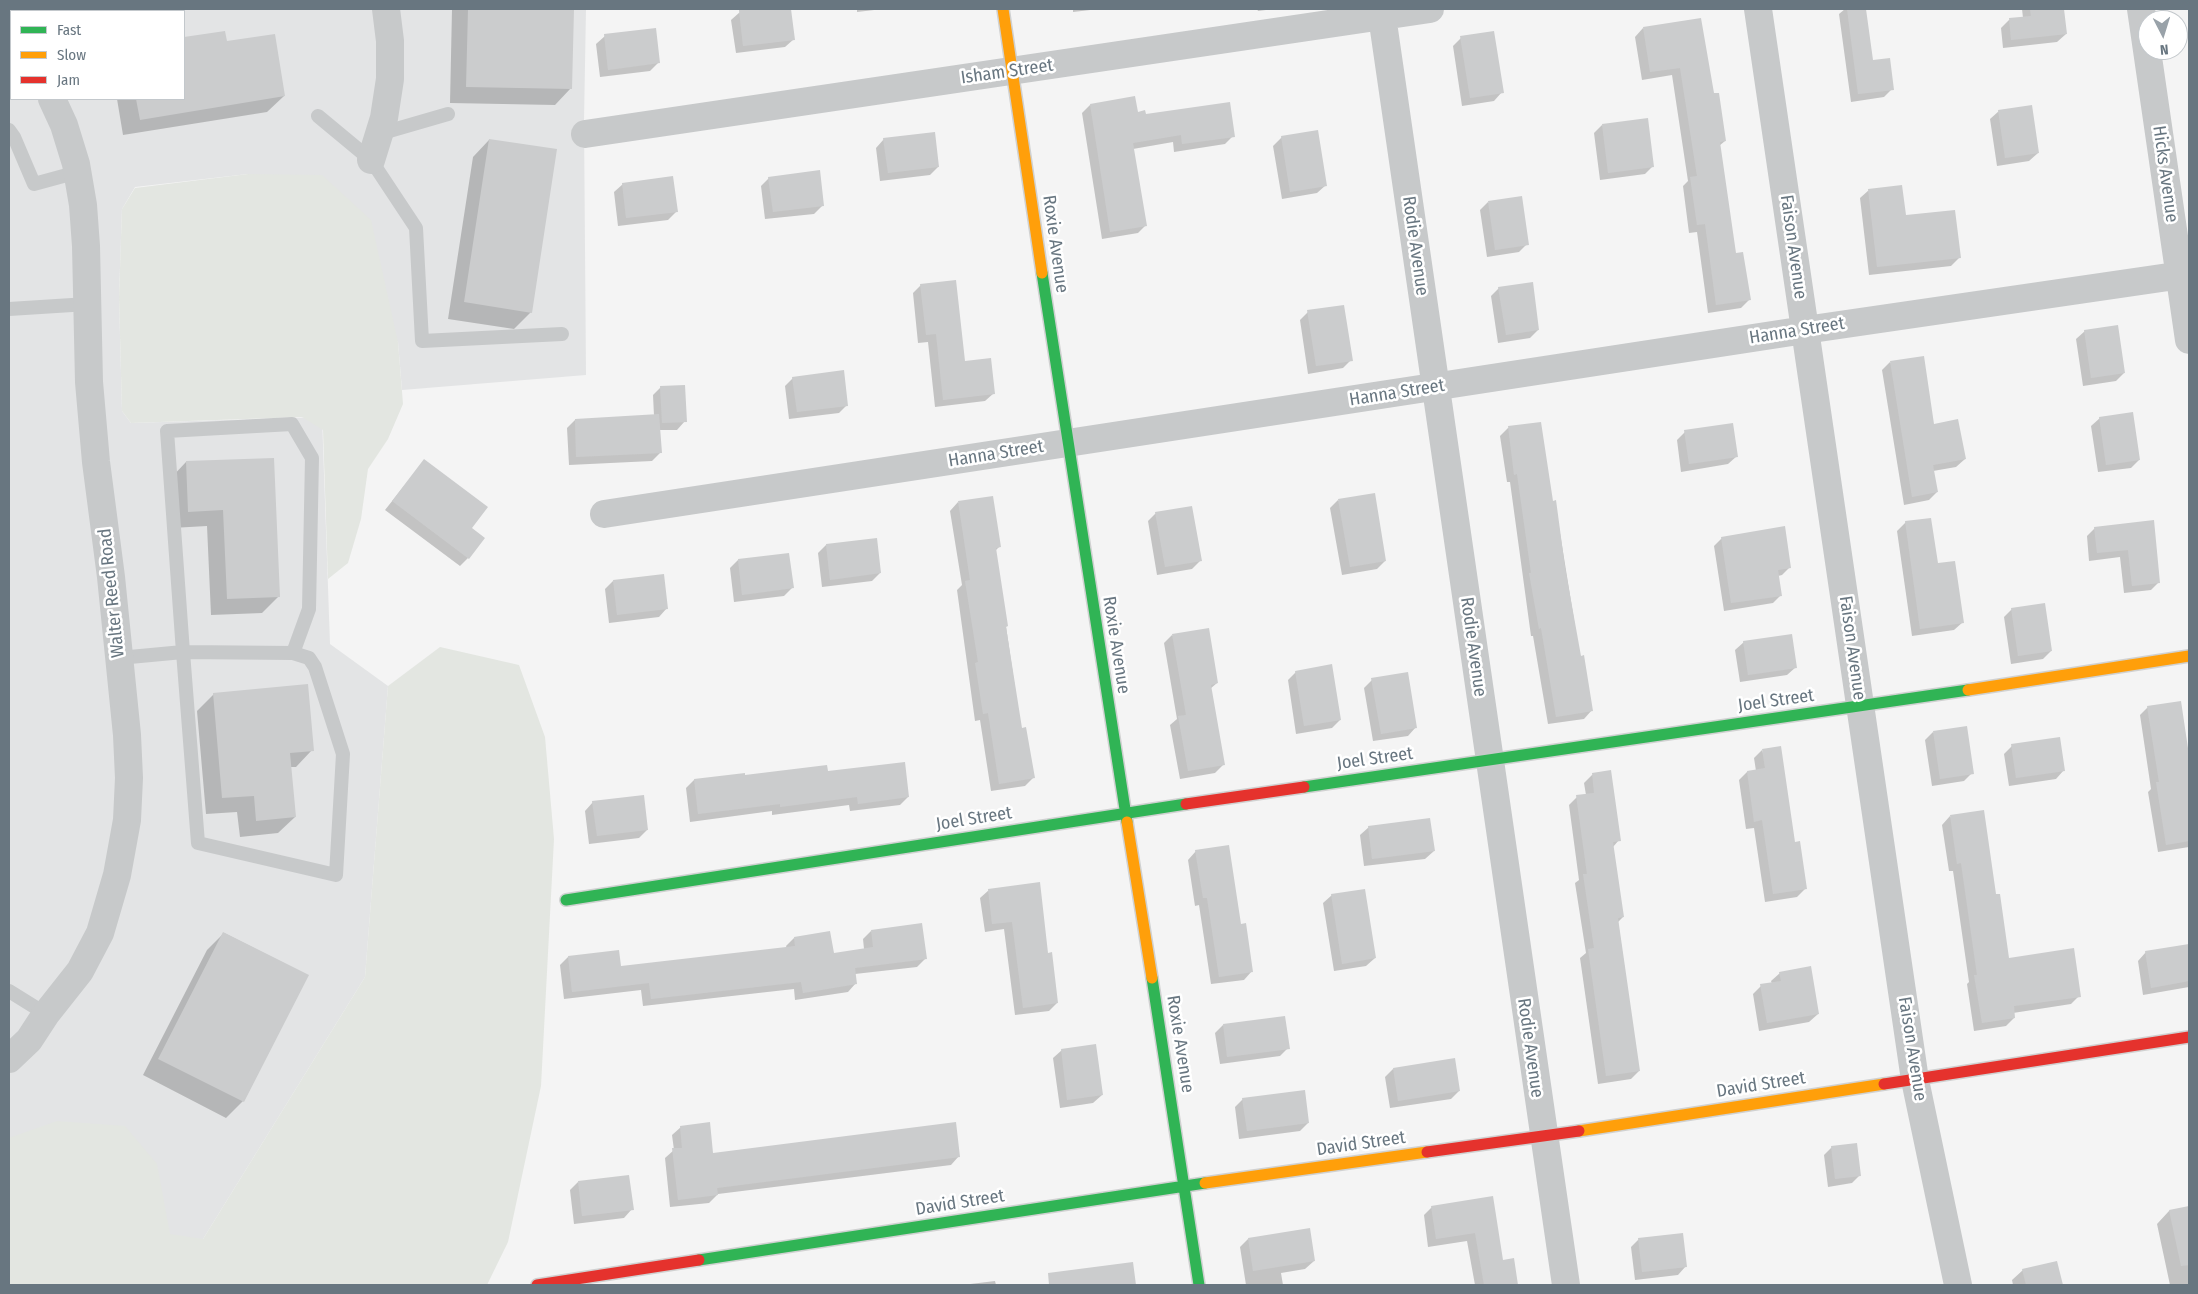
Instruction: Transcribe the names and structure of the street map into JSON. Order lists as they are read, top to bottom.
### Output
{
  "streets": {
    "street": [
      "Isham Street",
      "Hicks Avenue",
      "Roxie Avenue",
      "Rodie Avenue",
      "Faison Avenue",
      "Hanna Street",
      "Walter Reed Road",
      "Joel Street",
      "David Street"
    ]
  },
  "crossings": [
    ["Isham Street", "Roxie Avenue"],
    ["Isham Street", "Rodie Avenue"],
    ["Hicks Avenue", "Hanna Street"],
    ["Roxie Avenue", "Hanna Street"],
    ["Roxie Avenue", "Joel Street"],
    ["Roxie Avenue", "David Street"],
    ["Rodie Avenue", "Hanna Street"],
    ["Rodie Avenue", "Joel Street"],
    ["Rodie Avenue", "David Street"],
    ["Faison Avenue", "Hanna Street"],
    ["Faison Avenue", "Joel Street"],
    ["Faison Avenue", "David Street"]
  ],
  "legend": ["Fast", "Slow", "Jam"],
  "north": "bottom"
}
